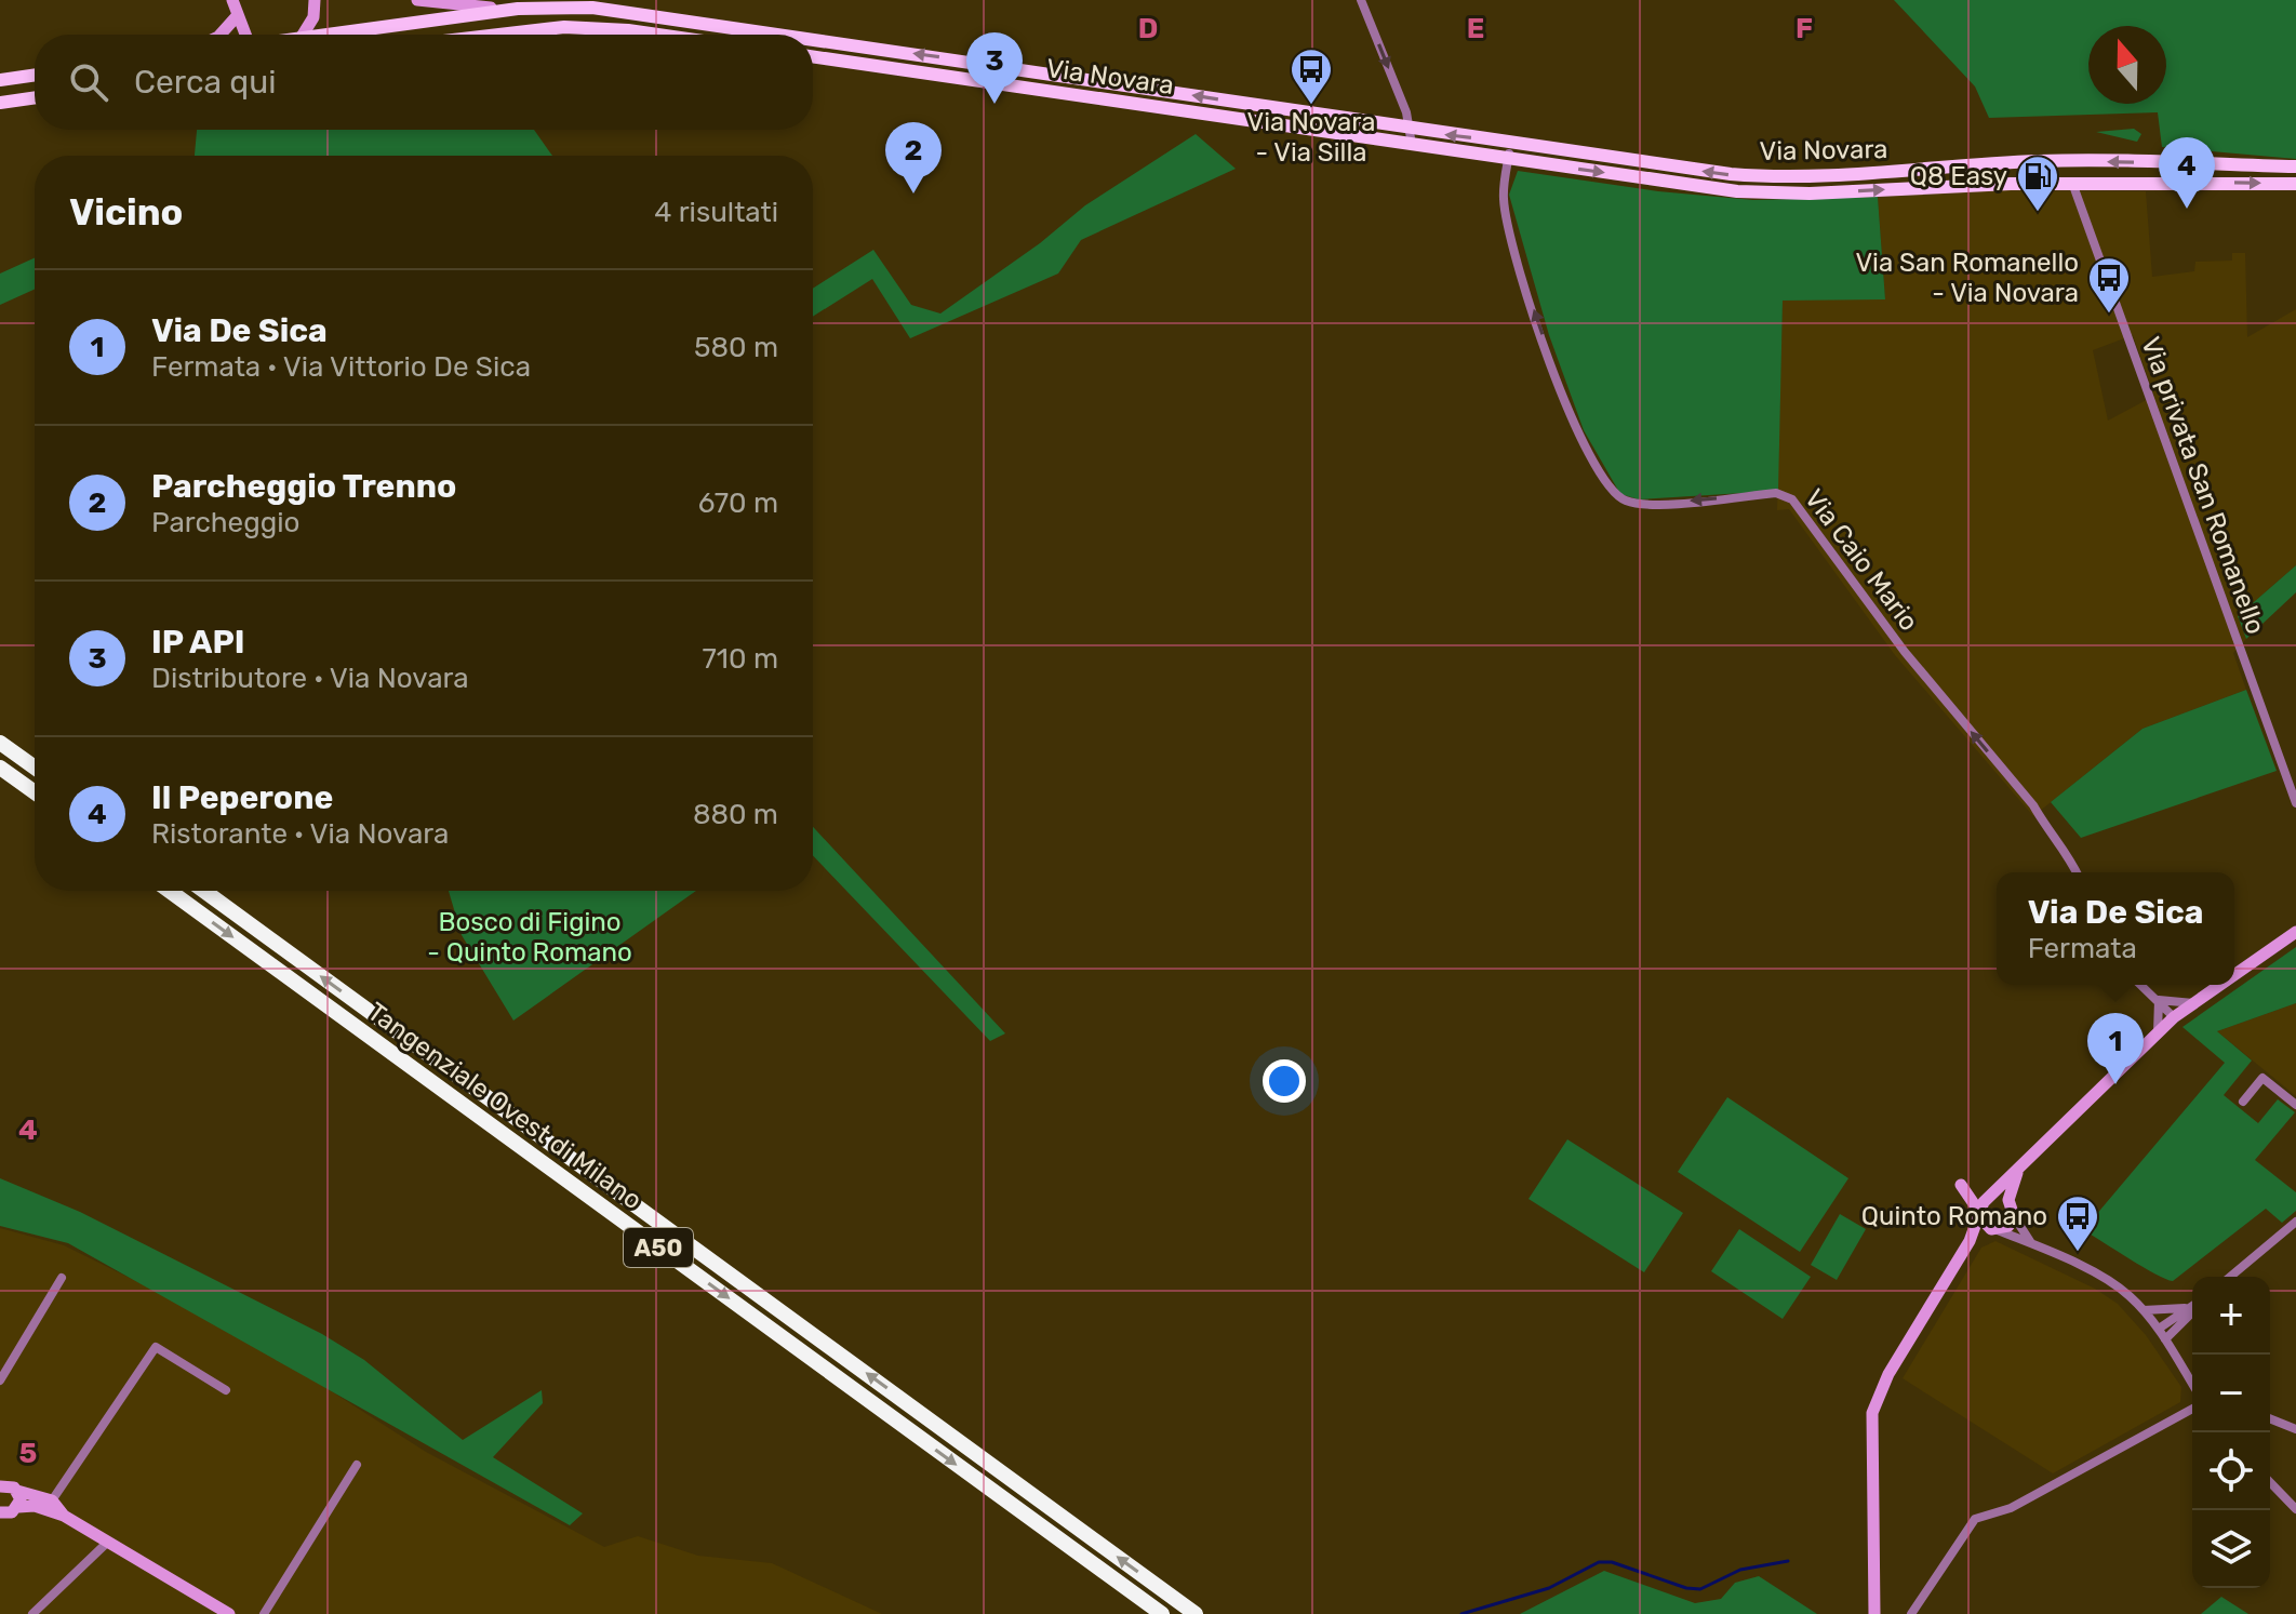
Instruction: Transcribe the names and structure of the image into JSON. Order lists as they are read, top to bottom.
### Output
{
  "streets": {
    "highway": ["Tangenziale Ovest di Milano", "A50"],
    "main road": ["Via Novara"],
    "street": ["Via privata San Romanello", "Via Caio Mario"]
  },
  "crossings": [
    ["Via Novara", "Via privata San Romanello"],
    ["Via Novara", "Via Caio Mario"]
  ],
  "one_way": ["Via Caio Mario"],
  "parks": ["Bosco di Figino - Quinto Romano"],
  "places": {
    "bus stop": ["Via Novara - Via Silla", "Via San Romanello - Via Novara", "Quinto Romano"],
    "fuel station": ["Q8 Easy"]
  },
  "north": "top",
  "page": {
    "pins": [
      "3",
      "2",
      "4",
      "1"
    ],
    "search": "Cerca qui",
    "heading": ["Vicino", "4 risultati"],
    "list": [
      {
        "mark": "1",
        "name": "Via De Sica",
        "note": "Fermata · Via Vittorio De Sica",
        "value": "580 m"
      },
      {
        "mark": "2",
        "name": "Parcheggio Trenno",
        "note": "Parcheggio",
        "value": "670 m"
      },
      {
        "mark": "3",
        "name": "IP API",
        "note": "Distributore · Via Novara",
        "value": "710 m"
      },
      {
        "mark": "4",
        "name": "Il Peperone",
        "note": "Ristorante · Via Novara",
        "value": "880 m"
      }
    ],
    "popup": ["Via De Sica", "Fermata"],
    "map_buttons": ["+", "−"]
  },
  "grid": {
    "columns": ["D", "E", "F"],
    "rows": ["4", "5"]
  }
}
